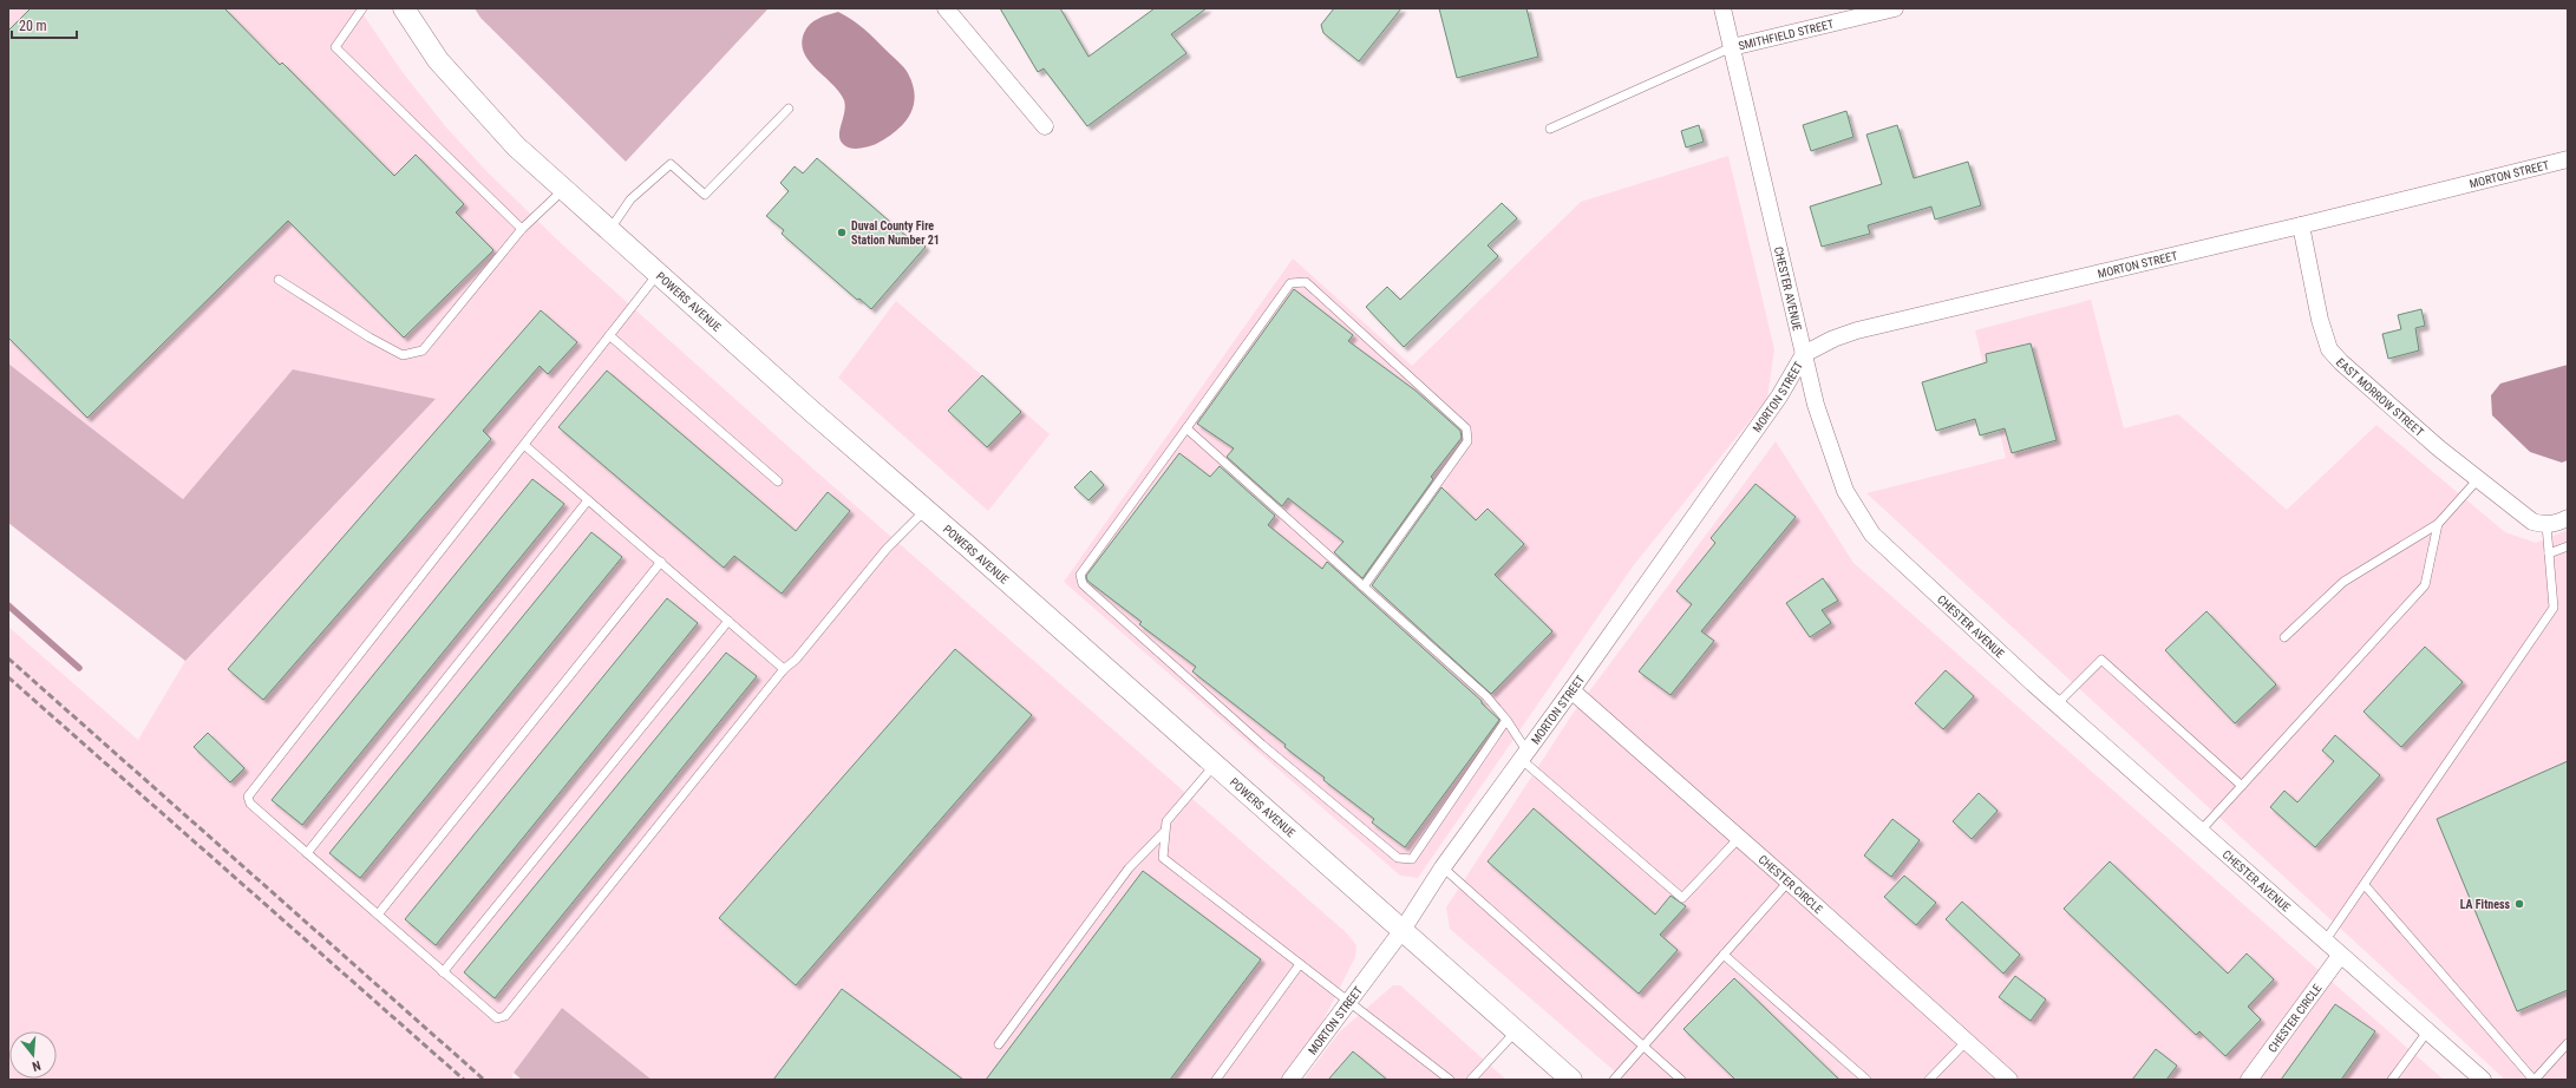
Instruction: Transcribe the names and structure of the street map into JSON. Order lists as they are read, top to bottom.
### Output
{
  "streets": {
    "street": [
      "SMITHFIELD STREET",
      "MORTON STREET",
      "CHESTER AVENUE",
      "POWERS AVENUE",
      "EAST MORROW STREET",
      "CHESTER CIRCLE"
    ]
  },
  "crossings": [
    ["SMITHFIELD STREET", "CHESTER AVENUE"],
    ["MORTON STREET", "CHESTER AVENUE"],
    ["MORTON STREET", "POWERS AVENUE"],
    ["MORTON STREET", "EAST MORROW STREET"],
    ["MORTON STREET", "CHESTER CIRCLE"],
    ["CHESTER AVENUE", "CHESTER CIRCLE"]
  ],
  "places": ["Duval County Fire Station Number 21", "LA Fitness"],
  "scale_bar": "20 m",
  "north": "bottom"
}
